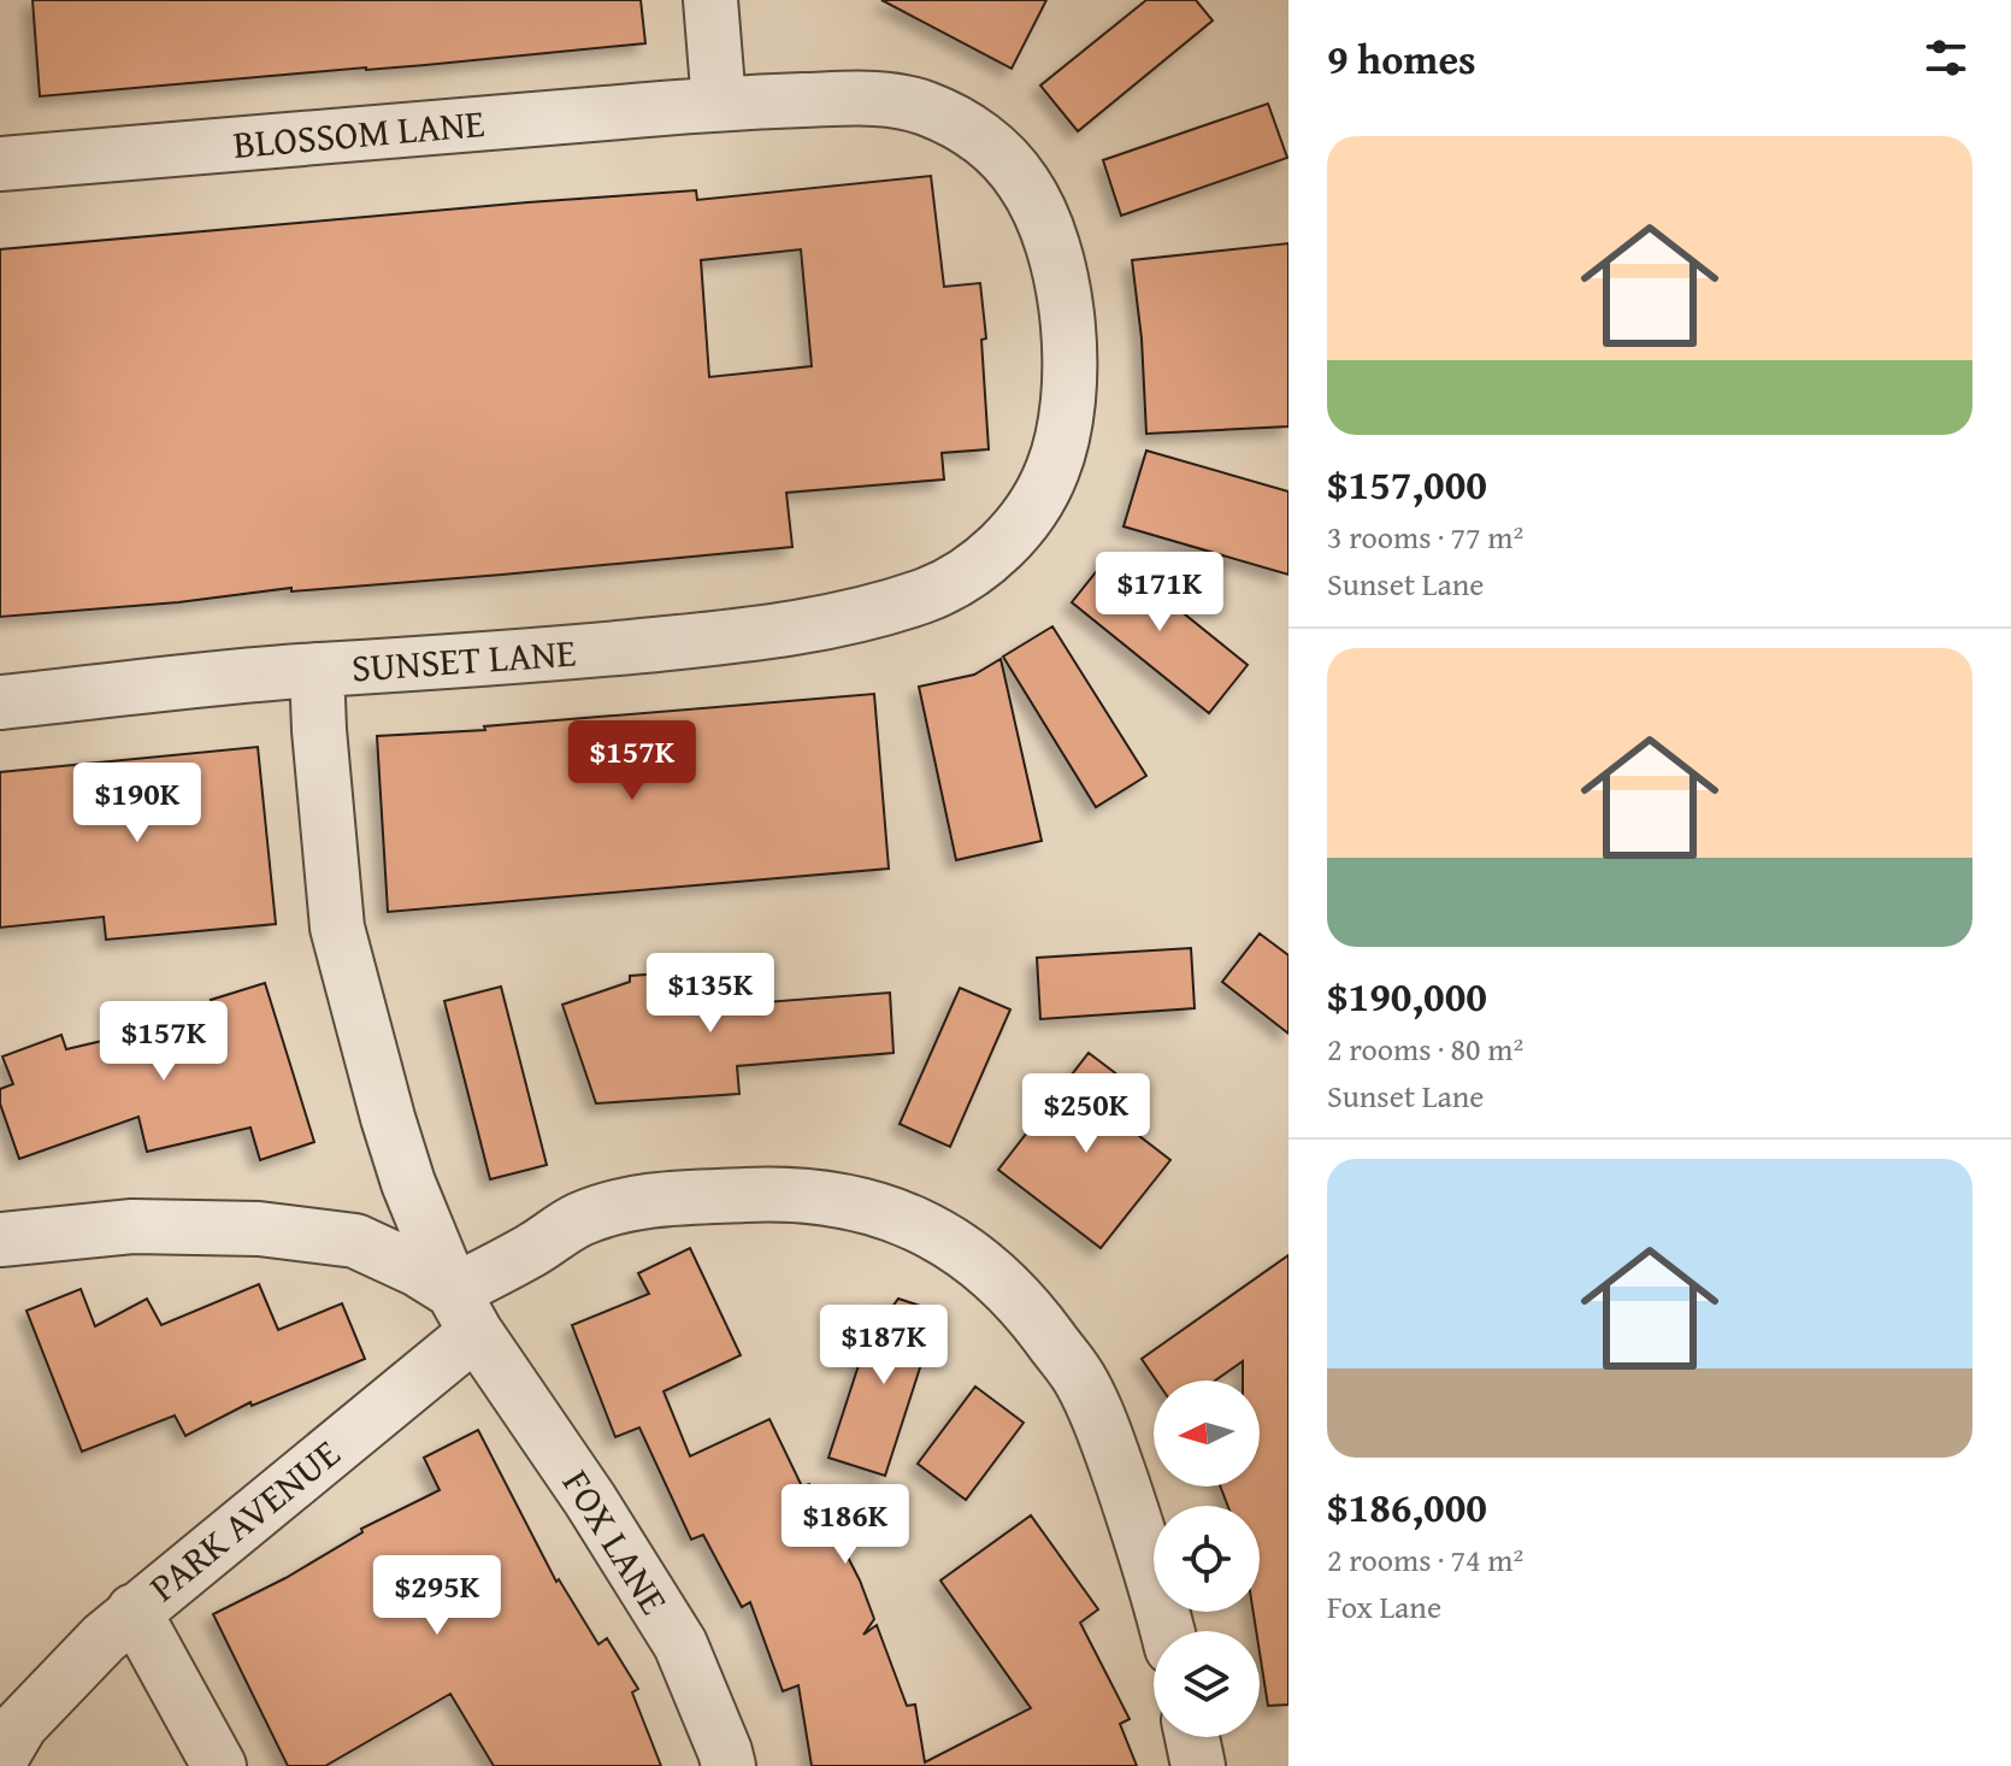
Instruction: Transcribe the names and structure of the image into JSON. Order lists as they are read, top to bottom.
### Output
{
  "streets": {
    "street": [
      "BLOSSOM LANE",
      "SUNSET LANE",
      "PARK AVENUE",
      "FOX LANE"
    ]
  },
  "crossings": [
    ["BLOSSOM LANE", "SUNSET LANE"],
    ["PARK AVENUE", "FOX LANE"]
  ],
  "north": "left",
  "page": {
    "heading": "9 homes",
    "list": [
      {
        "name": "$157,000",
        "note": "3 rooms · 77 m² · Sunset Lane"
      },
      {
        "name": "$190,000",
        "note": "2 rooms · 80 m² · Sunset Lane"
      },
      {
        "name": "$186,000",
        "note": "2 rooms · 74 m² · Fox Lane"
      }
    ],
    "price": [
      "$171K",
      "$157K",
      "$190K",
      "$135K",
      "$157K",
      "$250K",
      "$187K",
      "$186K",
      "$295K"
    ]
  }
}
